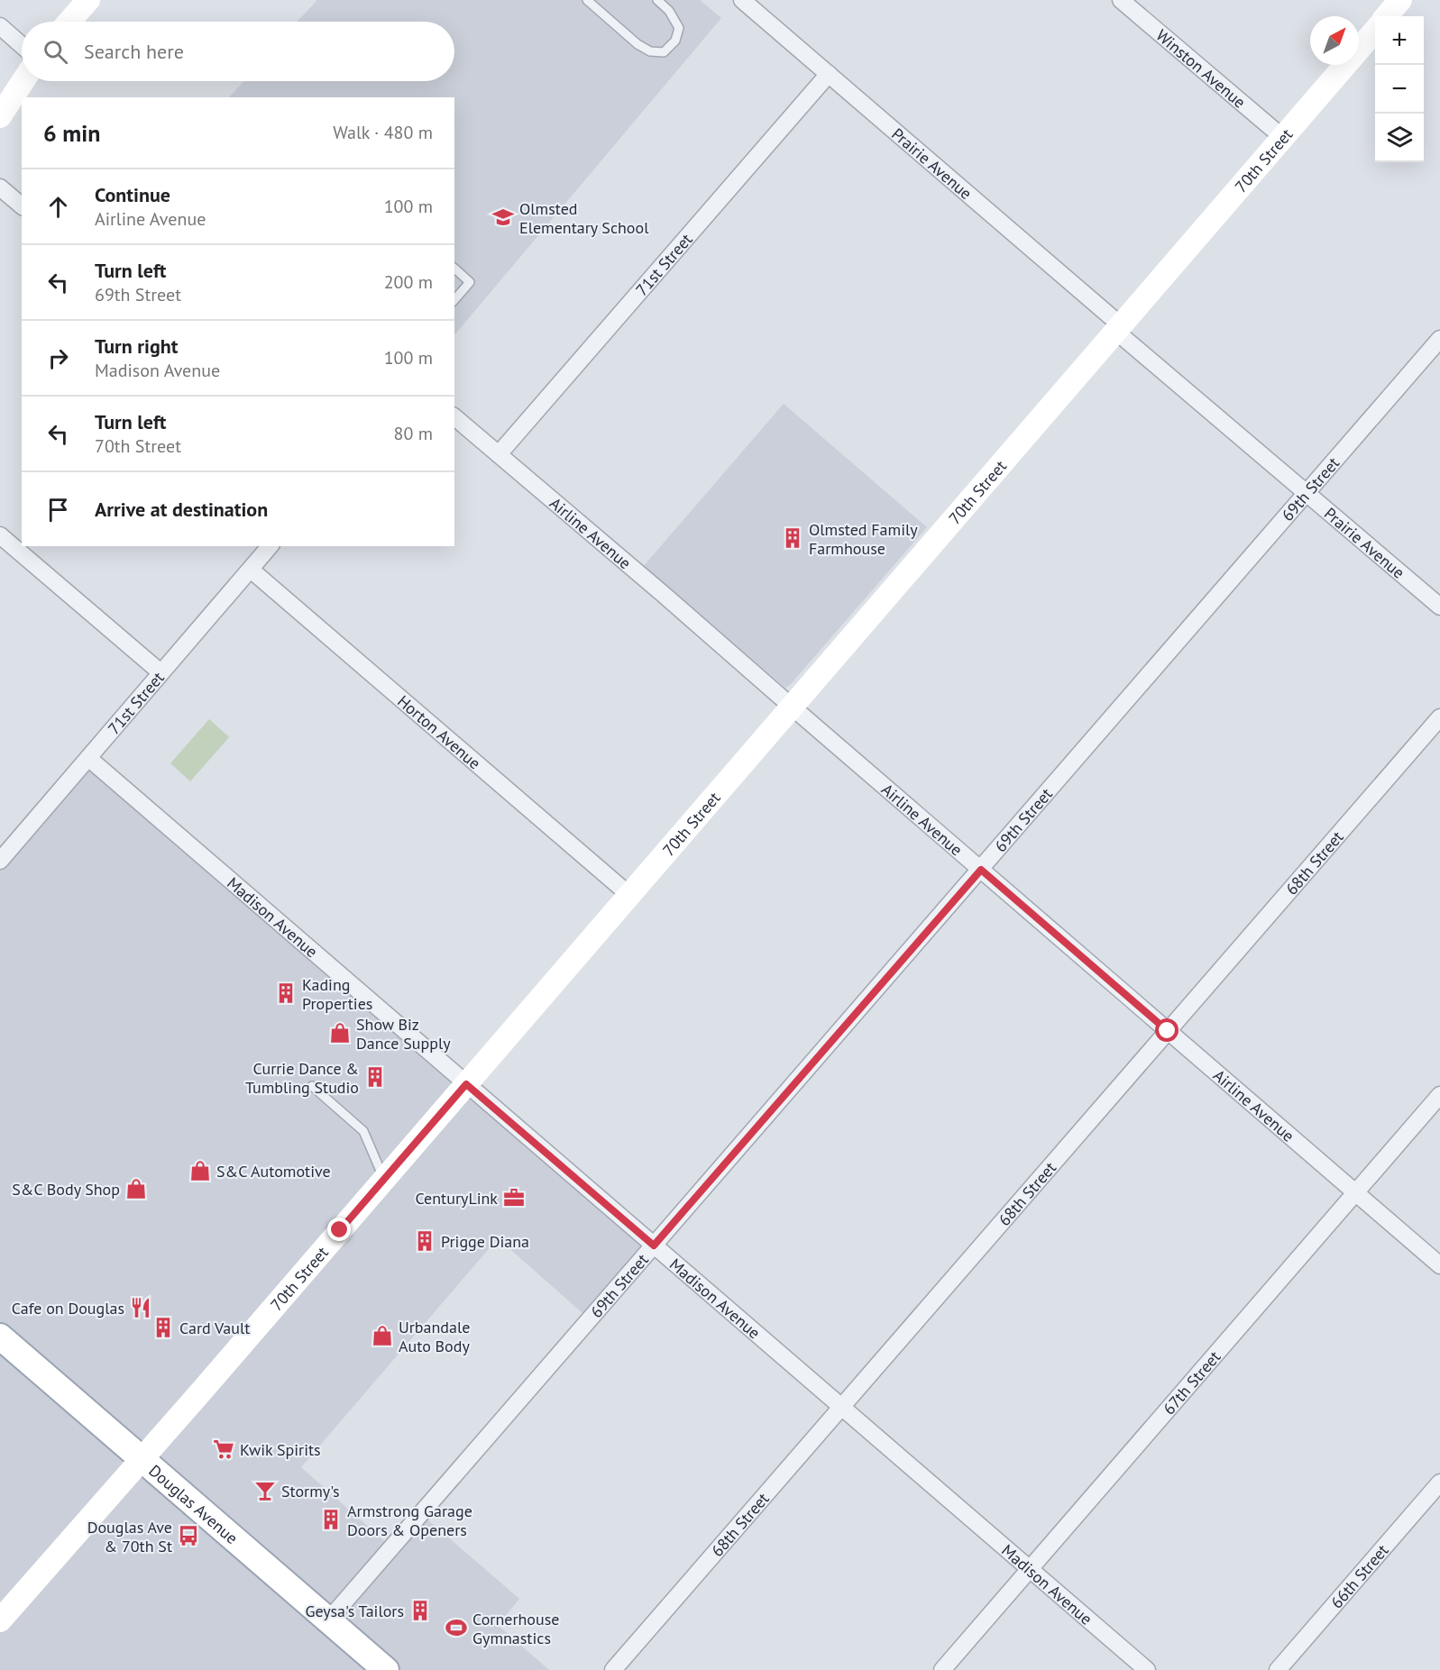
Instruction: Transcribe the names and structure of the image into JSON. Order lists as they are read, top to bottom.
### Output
{
  "streets": {
    "main road": ["70th Street", "Douglas Avenue"],
    "street": [
      "Winston Avenue",
      "Prairie Avenue",
      "71st Street",
      "69th Street",
      "Airline Avenue",
      "Horton Avenue",
      "68th Street",
      "Madison Avenue",
      "67th Street",
      "66th Street"
    ]
  },
  "crossings": [
    ["Winston Avenue", "70th Street"],
    ["70th Street", "Prairie Avenue"],
    ["70th Street", "Airline Avenue"],
    ["70th Street", "Horton Avenue"],
    ["70th Street", "Madison Avenue"],
    ["70th Street", "Douglas Avenue"],
    ["Prairie Avenue", "71st Street"],
    ["Prairie Avenue", "69th Street"],
    ["71st Street", "Airline Avenue"],
    ["71st Street", "Horton Avenue"],
    ["71st Street", "Madison Avenue"],
    ["69th Street", "Airline Avenue"],
    ["69th Street", "Madison Avenue"],
    ["69th Street", "Douglas Avenue"],
    ["Airline Avenue", "68th Street"],
    ["Airline Avenue", "67th Street"],
    ["68th Street", "Madison Avenue"],
    ["Madison Avenue", "67th Street"]
  ],
  "places": {
    "school or university": ["Olmsted Elementary School"],
    "building": [
      "Olmsted Family Farmhouse",
      "Kading Properties",
      "Currie Dance & Tumbling Studio",
      "Prigge Diana",
      "Card Vault",
      "Armstrong Garage Doors & Openers",
      "Geysa's Tailors"
    ],
    "shop": [
      "Show Biz Dance Supply",
      "S&C Automotive",
      "S&C Body Shop",
      "Urbandale Auto Body"
    ],
    "office": ["CenturyLink"],
    "restaurant": ["Cafe on Douglas"],
    "supermarket": ["Kwik Spirits"],
    "bar": ["Stormy's"],
    "bus stop": ["Douglas Ave & 70th St"],
    "sports": ["Cornerhouse Gymnastics"]
  },
  "north": "top right",
  "page": {
    "map_buttons": ["+", "−"],
    "search": "Search here",
    "heading": ["6 min", "Walk · 480 m"],
    "list": [
      ["Continue", "Airline Avenue", "100 m"],
      ["Turn left", "69th Street", "200 m"],
      ["Turn right", "Madison Avenue", "100 m"],
      ["Turn left", "70th Street", "80 m"],
      "Arrive at destination"
    ]
  }
}
